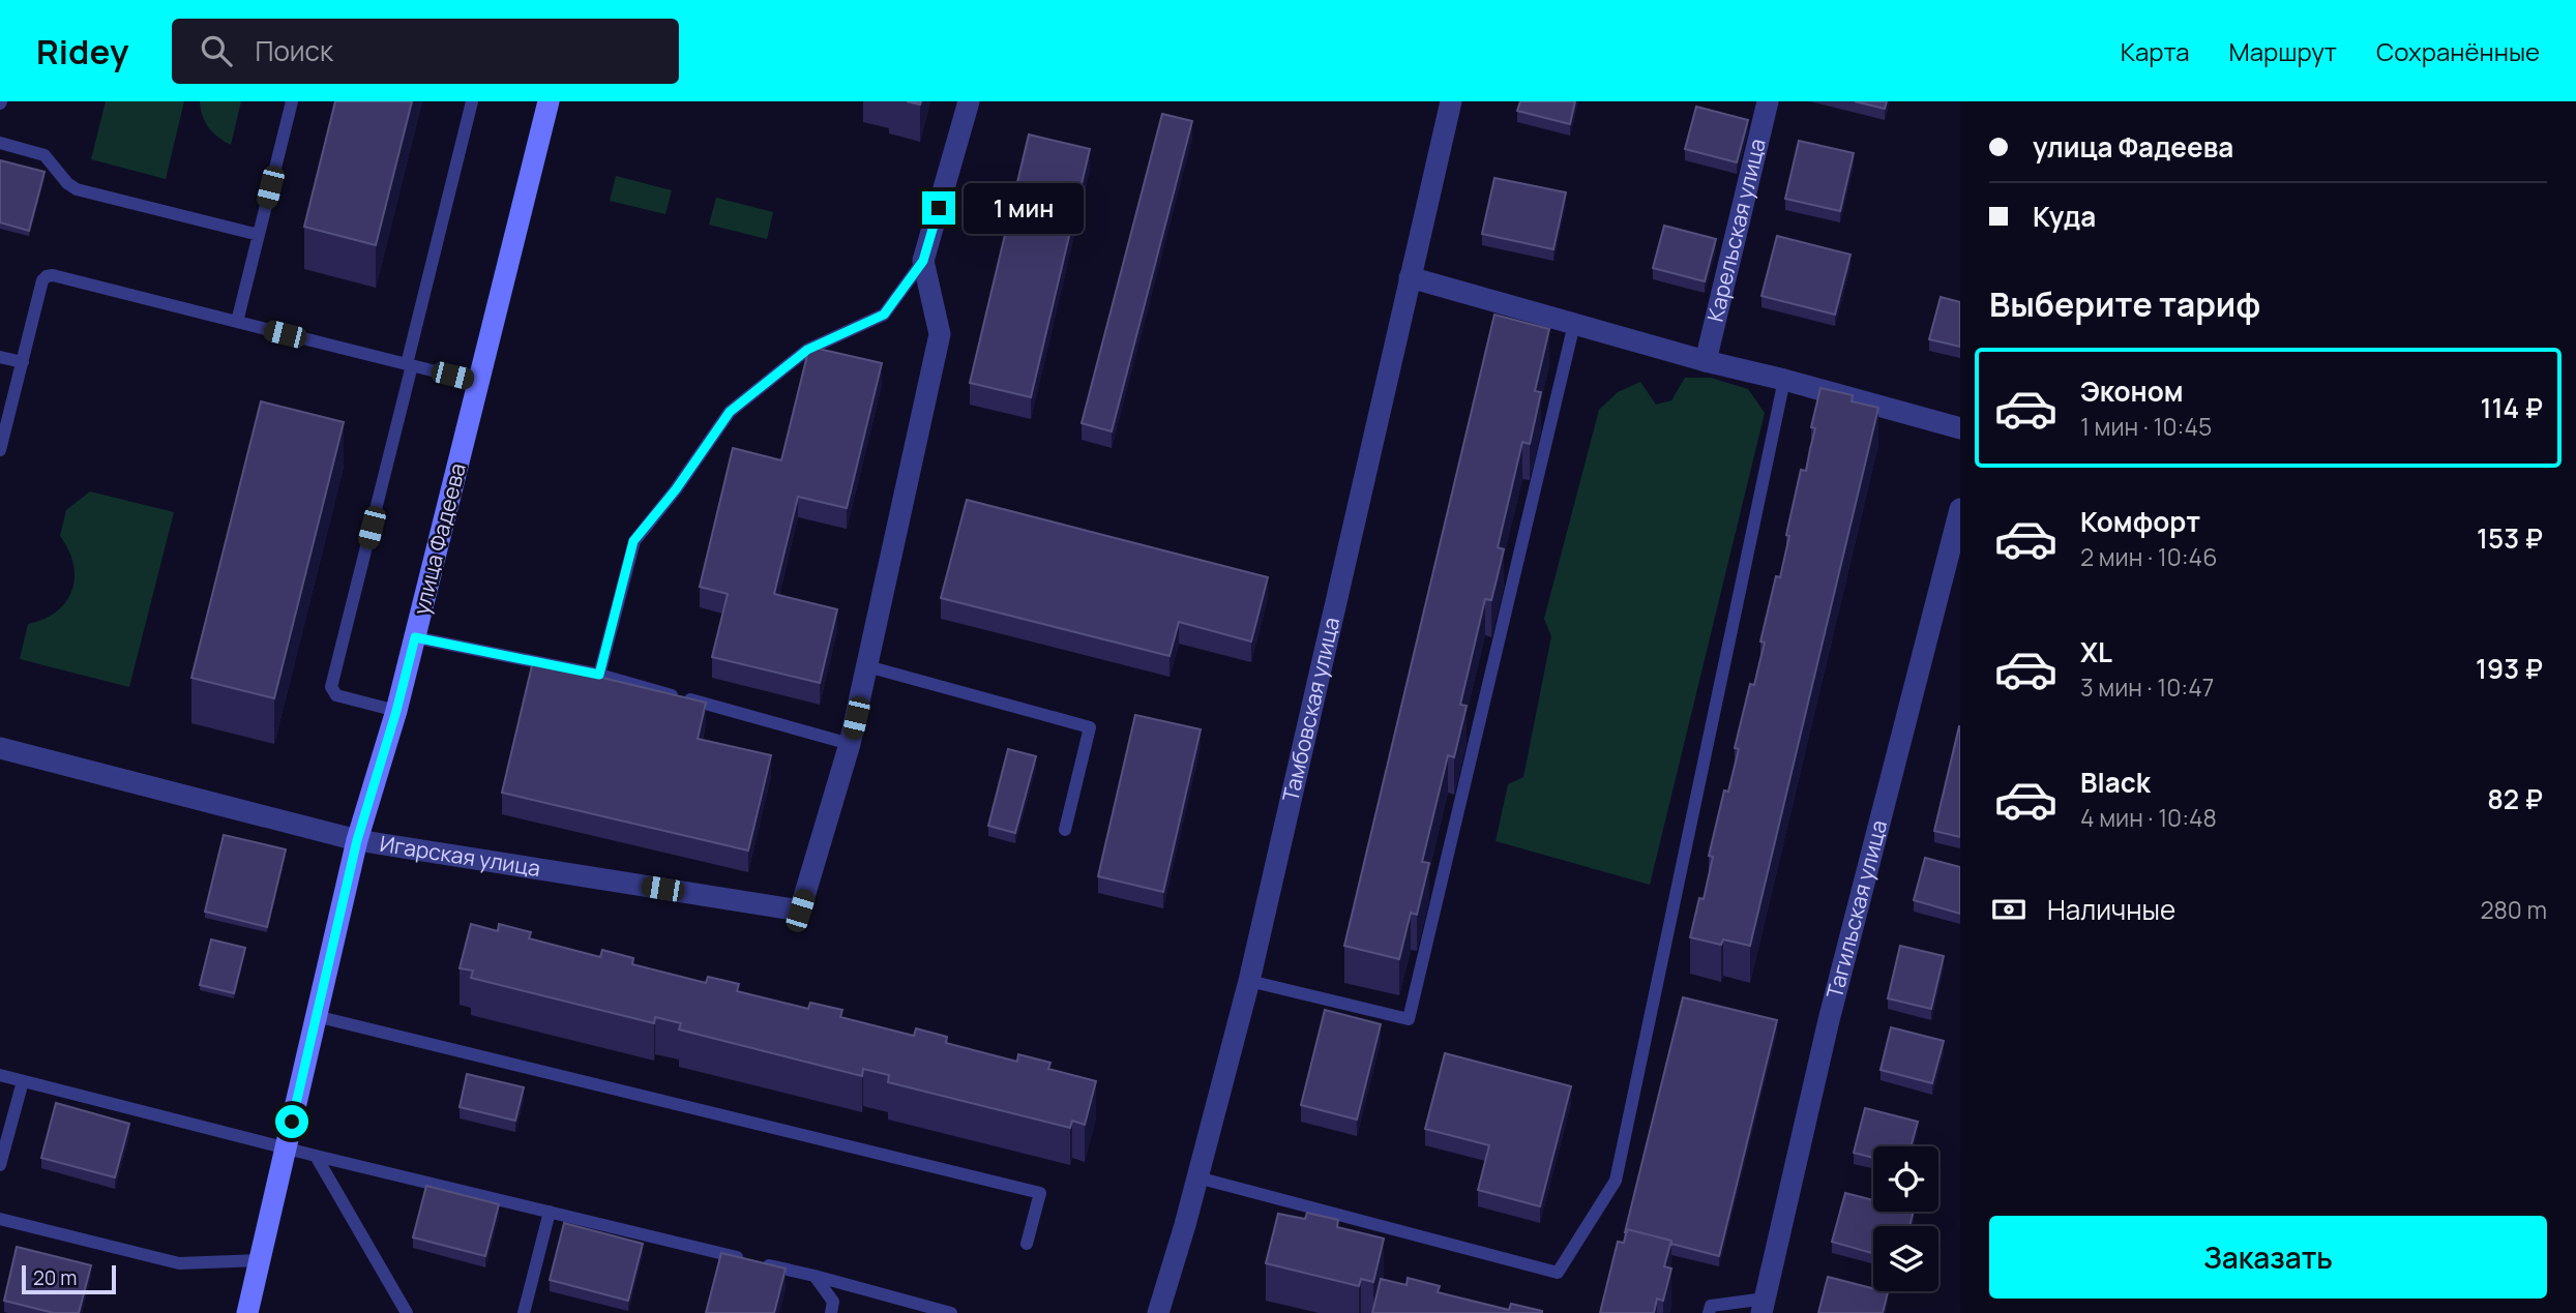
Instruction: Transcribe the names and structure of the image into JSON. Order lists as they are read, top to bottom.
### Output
{
  "streets": {
    "street": [
      "Карельская улица",
      "улица Фадеева",
      "Тамбовская улица",
      "Игарская улица",
      "Тагильская улица"
    ]
  },
  "crossings": [
    ["улица Фадеева", "Игарская улица"]
  ],
  "scale_bar": "20 m",
  "page": {
    "header": "Ridey",
    "search": "Поиск",
    "nav": ["Карта", "Маршрут", "Сохранённые"],
    "banner": ["улица Фадеева", "Куда"],
    "bubble": "1 мин",
    "heading": "Выберите тариф",
    "list": [
      {
        "name": "Эконом",
        "note": "1 мин · 10:45",
        "value": "114 ₽"
      },
      {
        "name": "Комфорт",
        "note": "2 мин · 10:46",
        "value": "153 ₽"
      },
      {
        "name": "XL",
        "note": "3 мин · 10:47",
        "value": "193 ₽"
      },
      {
        "name": "Black",
        "note": "4 мин · 10:48",
        "value": "82 ₽"
      }
    ],
    "pay": ["Наличные", "280 m"],
    "buttons": "Заказать",
    "scale": "20 m"
  }
}
